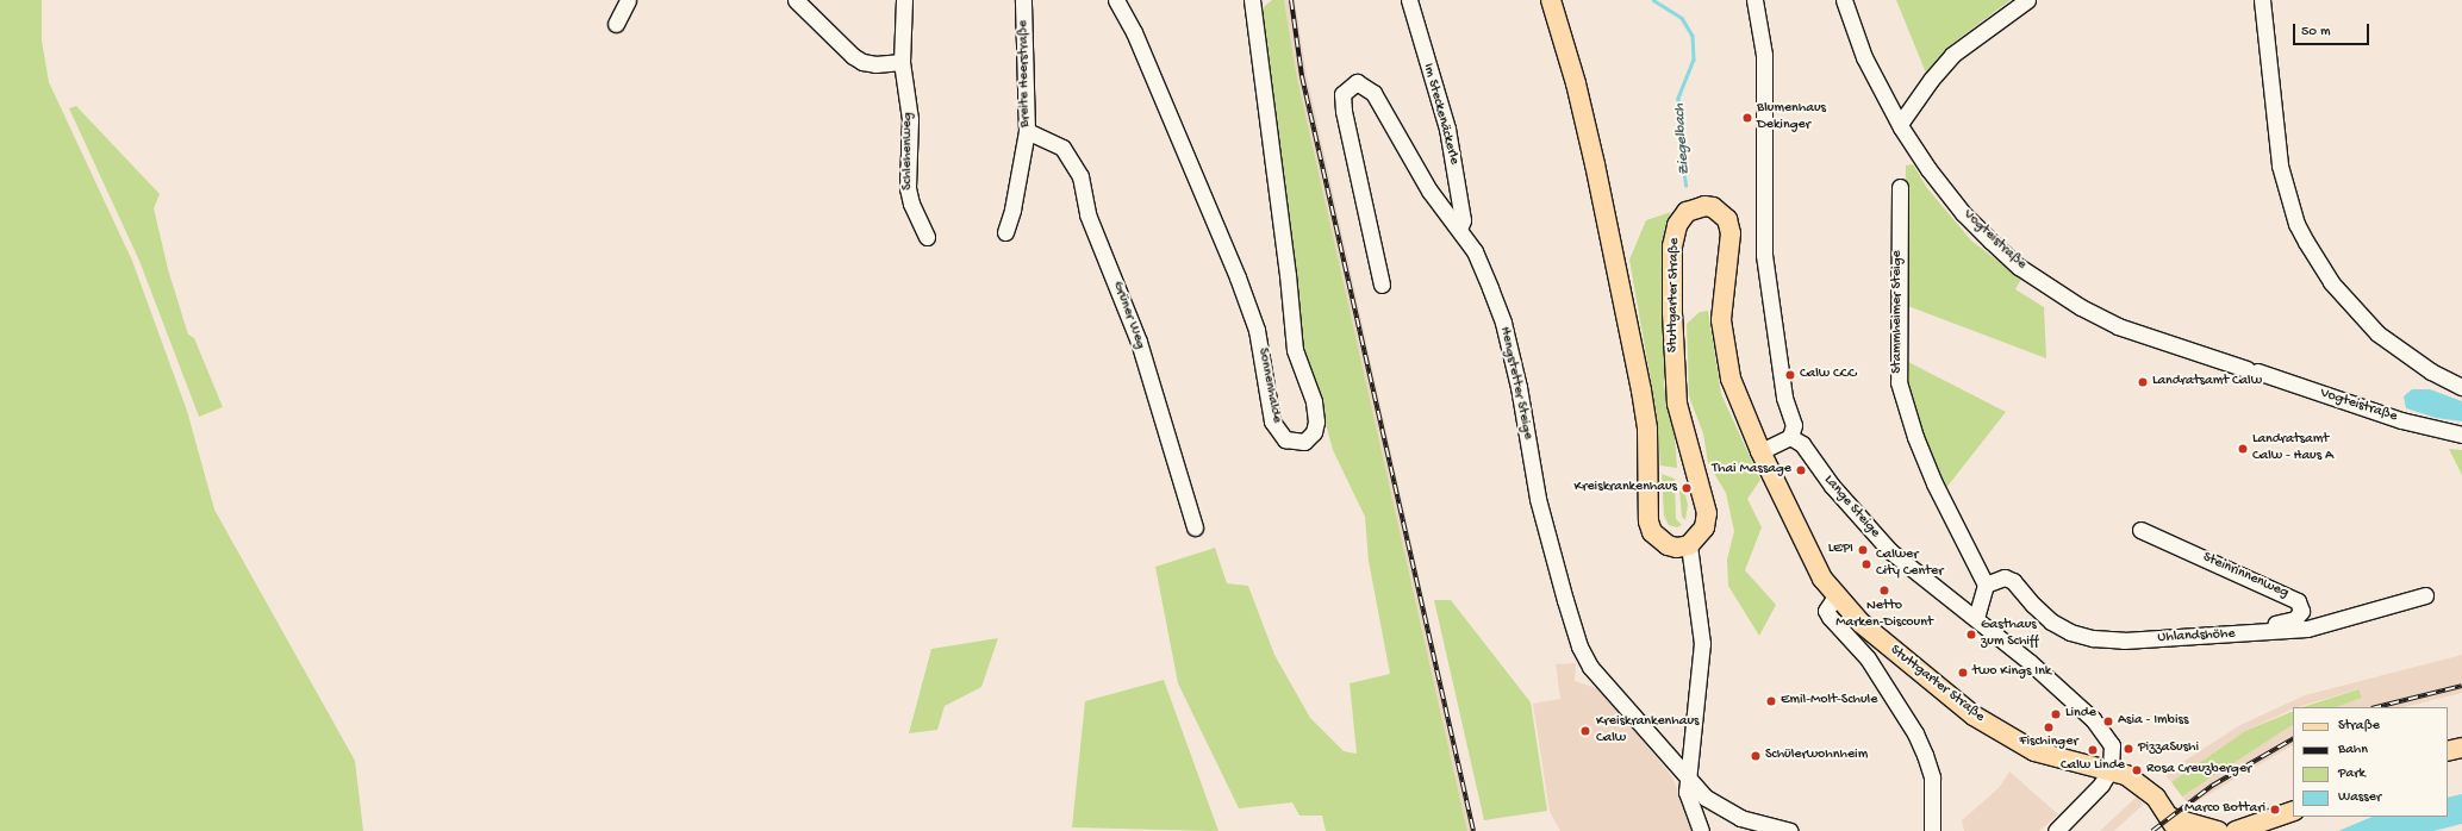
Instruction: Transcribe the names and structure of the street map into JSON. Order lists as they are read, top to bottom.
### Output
{
  "streets": {
    "main road": ["Stuttgarter Straße"],
    "street": [
      "Breite Heerstraße",
      "Im Steckenäckerle",
      "Schlehenweg",
      "Vogteistraße",
      "Stammheimer Steige",
      "Grüner Weg",
      "Hengstetter Steige",
      "Sonnenhalde",
      "Lange Steige",
      "Steinrinnenweg",
      "Uhlandshöhe"
    ]
  },
  "crossings": [
    ["Breite Heerstraße", "Grüner Weg"],
    ["Im Steckenäckerle", "Hengstetter Steige"],
    ["Stuttgarter Straße", "Lange Steige"],
    ["Stammheimer Steige", "Uhlandshöhe"],
    ["Steinrinnenweg", "Uhlandshöhe"]
  ],
  "water": ["Ziegelbach"],
  "places": [
    "Blumenhaus Dekinger",
    "Calw CCC",
    "Landratsamt Calw",
    "Landratsamt Calw - Haus A",
    "Thai Massage",
    "Kreiskrankenhaus",
    "LEPI",
    "Calwer City Center",
    "Netto Marken-Discount",
    "Gasthaus zum Schiff",
    "two Kings Ink",
    "Emil-Molt-Schule",
    "Linde",
    "Asia - Imbiss",
    "Fischinger",
    "Kreiskrankenhaus Calw",
    "PizzaSushi",
    "Calw Linde",
    "Schülerwohnheim",
    "Rosa Creuzberger",
    "Marco Bottari"
  ],
  "legend": [
    "Straße",
    "Bahn",
    "Park",
    "Wasser"
  ],
  "scale_bar": "50 m"
}
